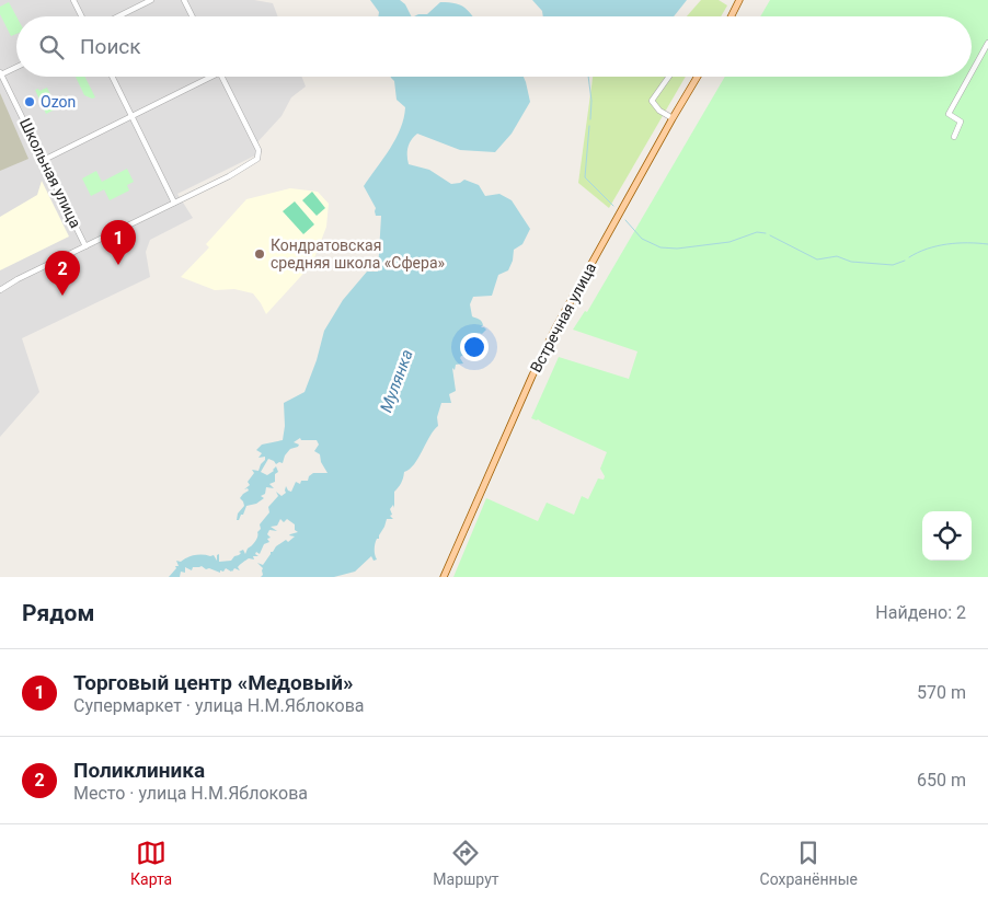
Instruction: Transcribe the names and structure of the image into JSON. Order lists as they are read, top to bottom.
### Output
{
  "streets": {
    "main road": ["Встречная улица"],
    "street": ["Школьная улица"]
  },
  "water": ["Мулянка"],
  "places": ["Ozon", "Кондратовская средняя школа «Сфера»"],
  "page": {
    "search": "Поиск",
    "pins": ["1", "2"],
    "heading": ["Рядом", "Найдено: 2"],
    "list": [
      {
        "mark": "1",
        "name": "Торговый центр «Медовый»",
        "note": "Супермаркет · улица Н.М.Яблокова",
        "value": "570 m"
      },
      {
        "mark": "2",
        "name": "Поликлиника",
        "note": "Место · улица Н.М.Яблокова",
        "value": "650 m"
      }
    ],
    "nav": ["Карта", "Маршрут", "Сохранённые"]
  }
}
